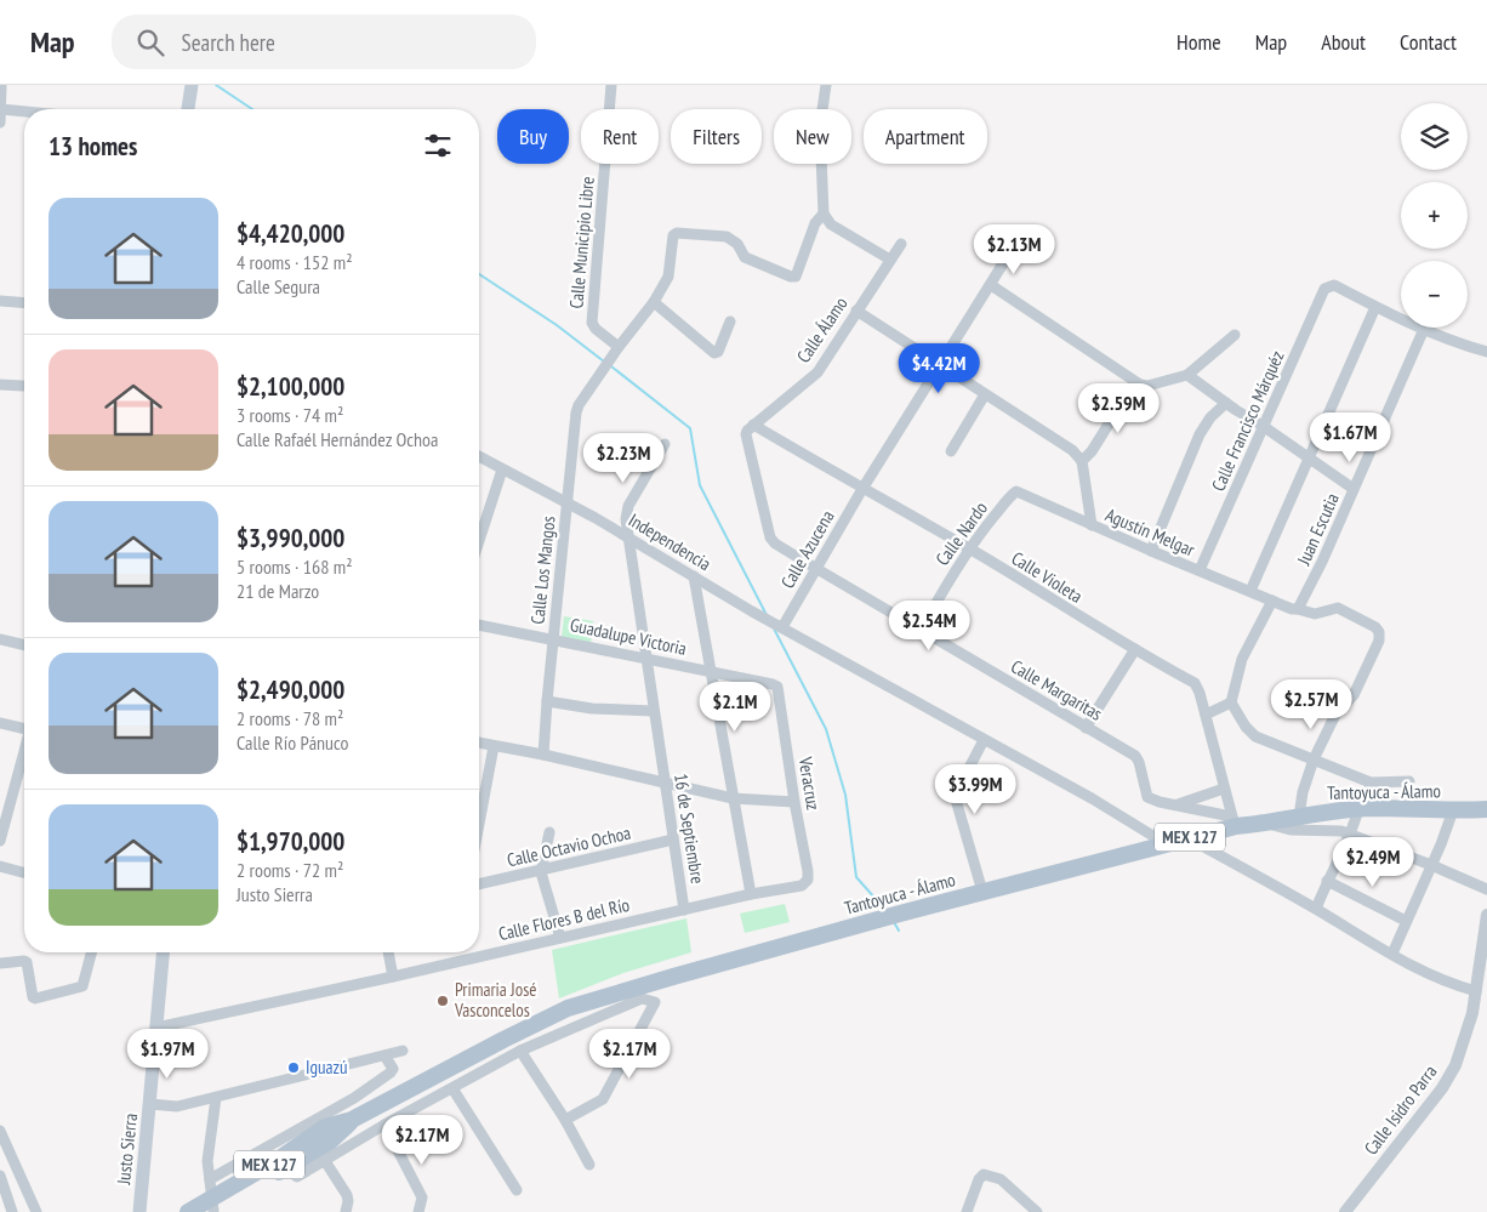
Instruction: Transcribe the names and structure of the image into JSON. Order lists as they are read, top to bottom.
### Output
{
  "streets": {
    "main road": ["Tantoyuca - Álamo", "MEX 127", "Justo Sierra"],
    "street": [
      "Calle Municipio Libre",
      "Calle Álamo",
      "Calle Francisco Márquéz",
      "Juan Escutia",
      "Agustín Melgar",
      "Calle Nardo",
      "Independencia",
      "Calle Azucena",
      "Calle Los Mangos",
      "Calle Violeta",
      "Guadalupe Victoria",
      "Calle Margaritas",
      "Veracruz",
      "16 de Septiembre",
      "Calle Octavio Ochoa",
      "Calle Flores B del Río",
      "Calle Isidro Parra"
    ]
  },
  "crossings": [
    ["Calle Municipio Libre", "Calle Los Mangos"],
    ["Calle Álamo", "Calle Violeta"],
    ["Calle Álamo", "Calle Margaritas"],
    ["Calle Francisco Márquéz", "Agustín Melgar"],
    ["Juan Escutia", "Agustín Melgar"],
    ["Agustín Melgar", "Calle Nardo"],
    ["Calle Nardo", "Calle Violeta"],
    ["Calle Nardo", "Calle Margaritas"],
    ["Independencia", "Calle Azucena"],
    ["Independencia", "Calle Los Mangos"],
    ["Independencia", "Tantoyuca - Álamo"],
    ["Independencia", "16 de Septiembre"],
    ["Calle Azucena", "Calle Violeta"],
    ["Calle Azucena", "Calle Margaritas"],
    ["Calle Los Mangos", "Guadalupe Victoria"],
    ["Calle Violeta", "Calle Margaritas"],
    ["Calle Violeta", "Tantoyuca - Álamo"],
    ["Guadalupe Victoria", "Veracruz"],
    ["Guadalupe Victoria", "16 de Septiembre"],
    ["Calle Margaritas", "Tantoyuca - Álamo"],
    ["Veracruz", "Calle Flores B del Río"],
    ["Tantoyuca - Álamo", "MEX 127"],
    ["16 de Septiembre", "Calle Octavio Ochoa"],
    ["16 de Septiembre", "Calle Flores B del Río"],
    ["Calle Flores B del Río", "Justo Sierra"]
  ],
  "places": ["Primaria José Vasconcelos", "Iguazú"],
  "page": {
    "header": "Map",
    "search": "Search here",
    "nav": [
      "Home",
      "Map",
      "About",
      "Contact"
    ],
    "map_buttons": ["+", "−"],
    "chip": [
      "Buy",
      "Rent",
      "Filters",
      "New",
      "Apartment"
    ],
    "heading": "13 homes",
    "list": [
      {
        "name": "$4,420,000",
        "note": "4 rooms · 152 m² · Calle Segura"
      },
      {
        "name": "$2,100,000",
        "note": "3 rooms · 74 m² · Calle Rafaél Hernández Ochoa"
      },
      {
        "name": "$3,990,000",
        "note": "5 rooms · 168 m² · 21 de Marzo"
      },
      {
        "name": "$2,490,000",
        "note": "2 rooms · 78 m² · Calle Río Pánuco"
      },
      {
        "name": "$1,970,000",
        "note": "2 rooms · 72 m² · Justo Sierra"
      }
    ],
    "price": [
      "$2.13M",
      "$4.42M",
      "$2.59M",
      "$1.67M",
      "$2.23M",
      "$2.54M",
      "$2.57M",
      "$2.1M",
      "$3.99M",
      "$2.49M",
      "$1.97M",
      "$2.17M",
      "$2.17M"
    ]
  }
}
